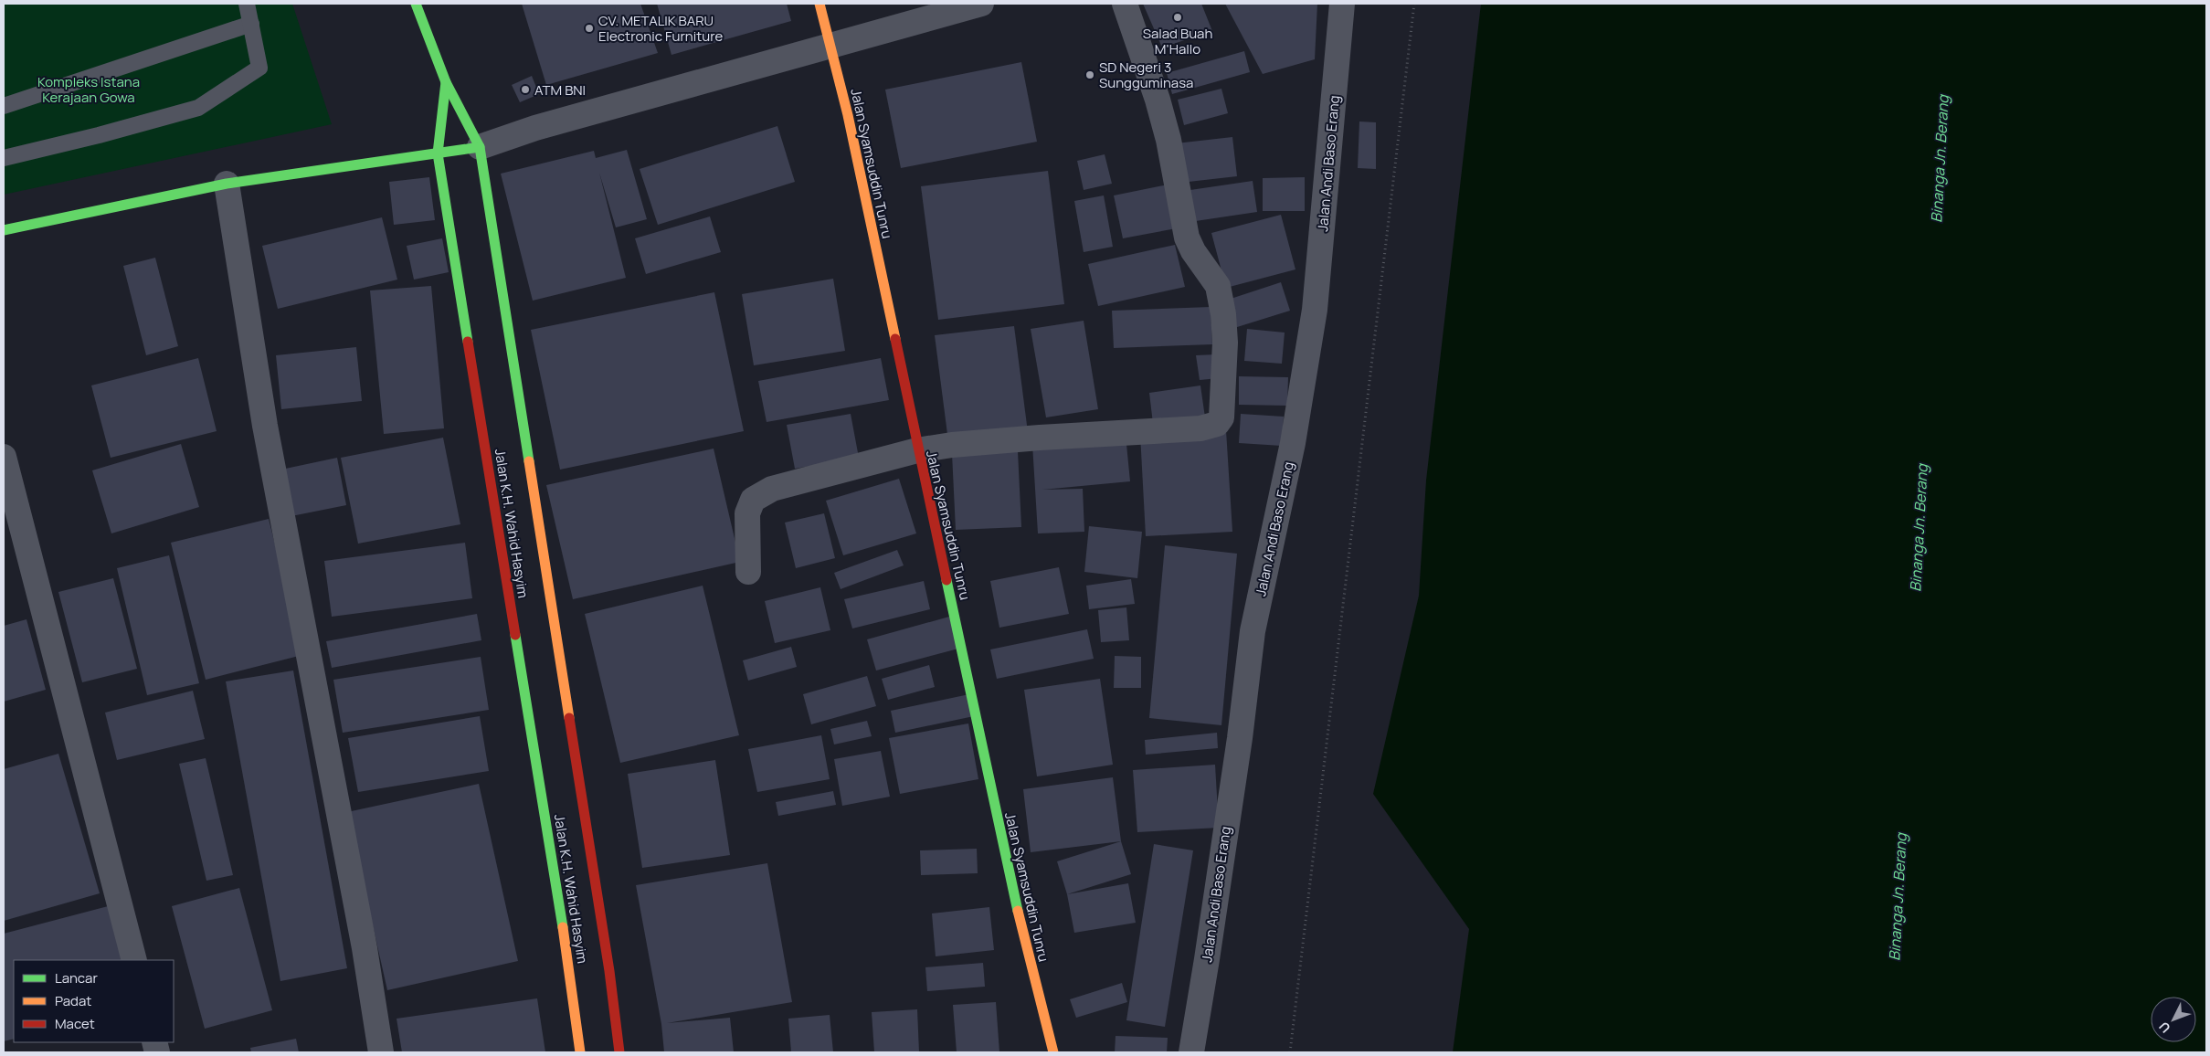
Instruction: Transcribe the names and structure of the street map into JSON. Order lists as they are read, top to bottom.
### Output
{
  "streets": {
    "main road": ["Jalan Syamsuddin Tunru", "Jalan K.H. Wahid Hasyim"],
    "street": ["Jalan Andi Baso Erang"]
  },
  "water": ["Binanga Jn. Berang"],
  "parks": ["Kompleks Istana Kerajaan Gowa"],
  "places": [
    "Salad Buah M'Hallo",
    "CV. METALIK BARU Electronic Furniture",
    "SD Negeri 3 Sungguminasa",
    "ATM BNI"
  ],
  "legend": ["Lancar", "Padat", "Macet"],
  "north": "bottom left"
}
